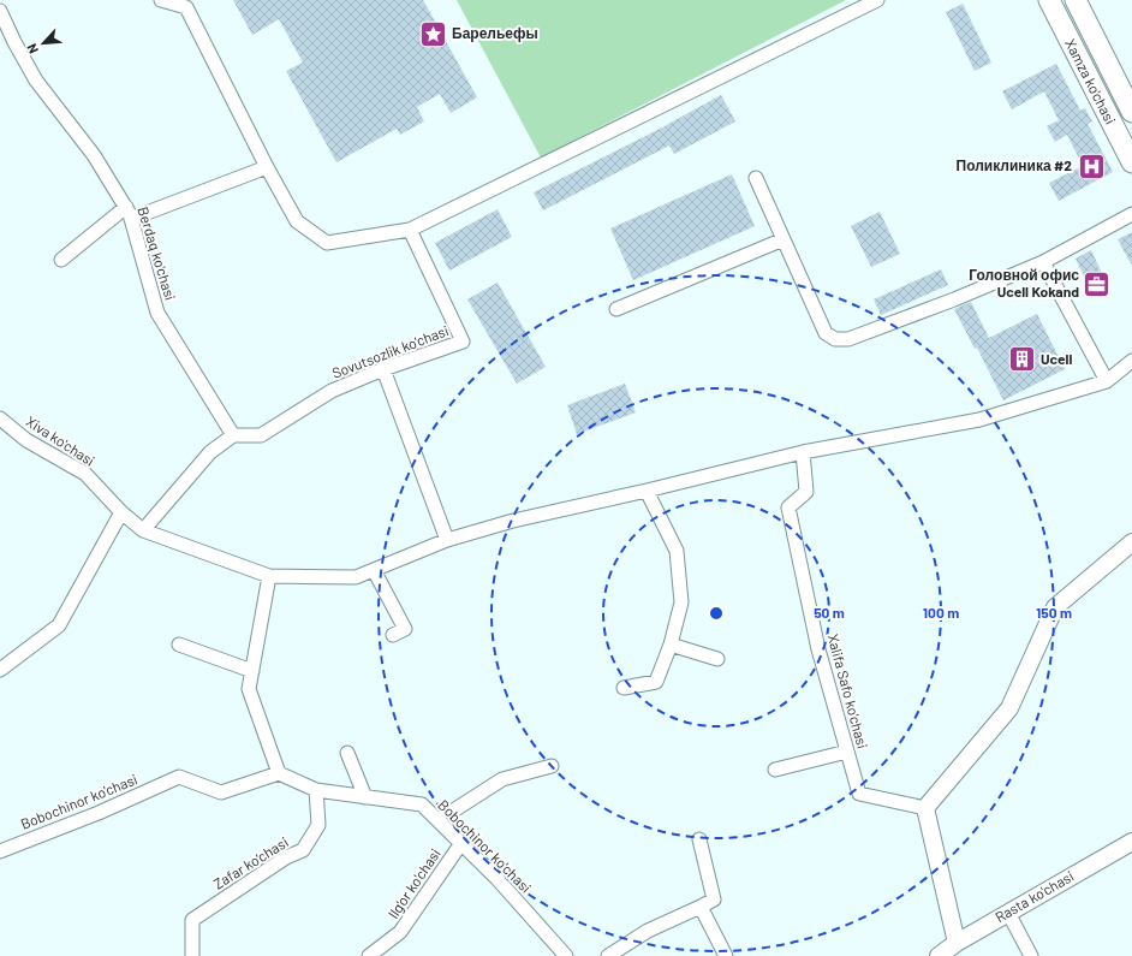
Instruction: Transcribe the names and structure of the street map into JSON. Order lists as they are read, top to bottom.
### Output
{
  "streets": {
    "main road": ["Xamza ko'chasi"],
    "street": [
      "Berdaq ko'chasi",
      "Sovutsozlik ko'chasi",
      "Xiva ko'chasi",
      "Xalifa Safo ko'chasi",
      "Bobochinor ko'chasi",
      "Zafar ko'chasi",
      "Ilg'or ko'chasi",
      "Rasta ko'chasi"
    ]
  },
  "crossings": [
    ["Berdaq ko'chasi", "Sovutsozlik ko'chasi"],
    ["Xiva ko'chasi", "Xalifa Safo ko'chasi"],
    ["Bobochinor ko'chasi", "Zafar ko'chasi"],
    ["Bobochinor ko'chasi", "Ilg'or ko'chasi"]
  ],
  "places": {
    "place": ["Барельефы"],
    "hospital": ["Поликлиника #2"],
    "office": ["Головной офис Ucell Kokand"],
    "building": ["Ucell"]
  },
  "north": "bottom left",
  "rings": ["50 m", "100 m", "150 m"]
}
